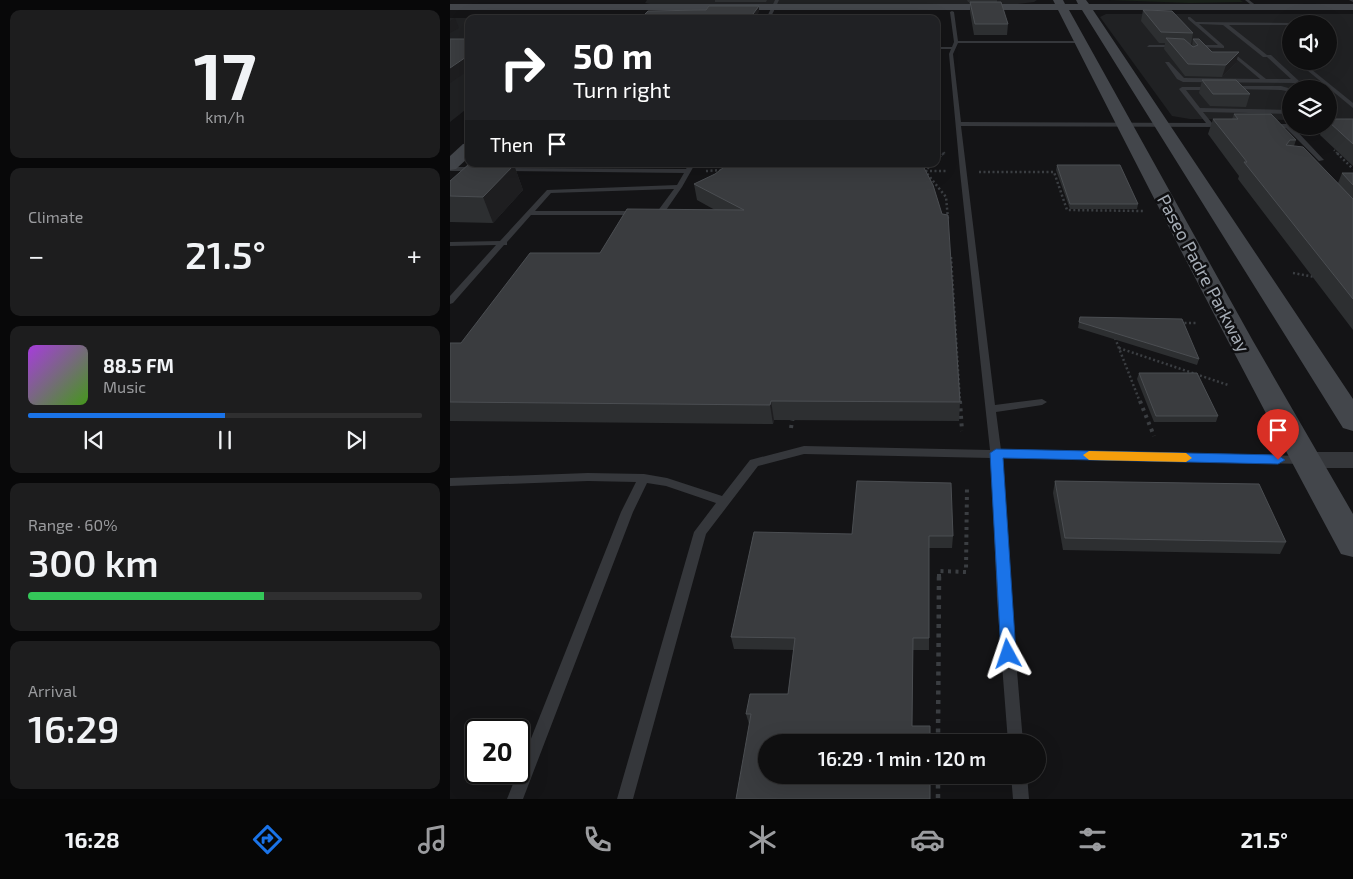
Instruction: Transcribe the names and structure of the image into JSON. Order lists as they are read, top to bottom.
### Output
{
  "streets": {
    "main road": ["Paseo Padre Parkway"]
  },
  "page": {
    "tile": [
      ["17", "km/h"],
      "Climate",
      ["Range · 60%", "300 km"],
      ["Arrival", "16:29"]
    ],
    "turn": ["50 m", "Turn right"],
    "then": "Then",
    "heat": ["−", "21.5°", "+"],
    "song": ["88.5 FM", "Music"],
    "limit": "20",
    "trip": "16:29 · 1 min · 120 m",
    "tabs": ["16:28", "21.5°"]
  }
}
